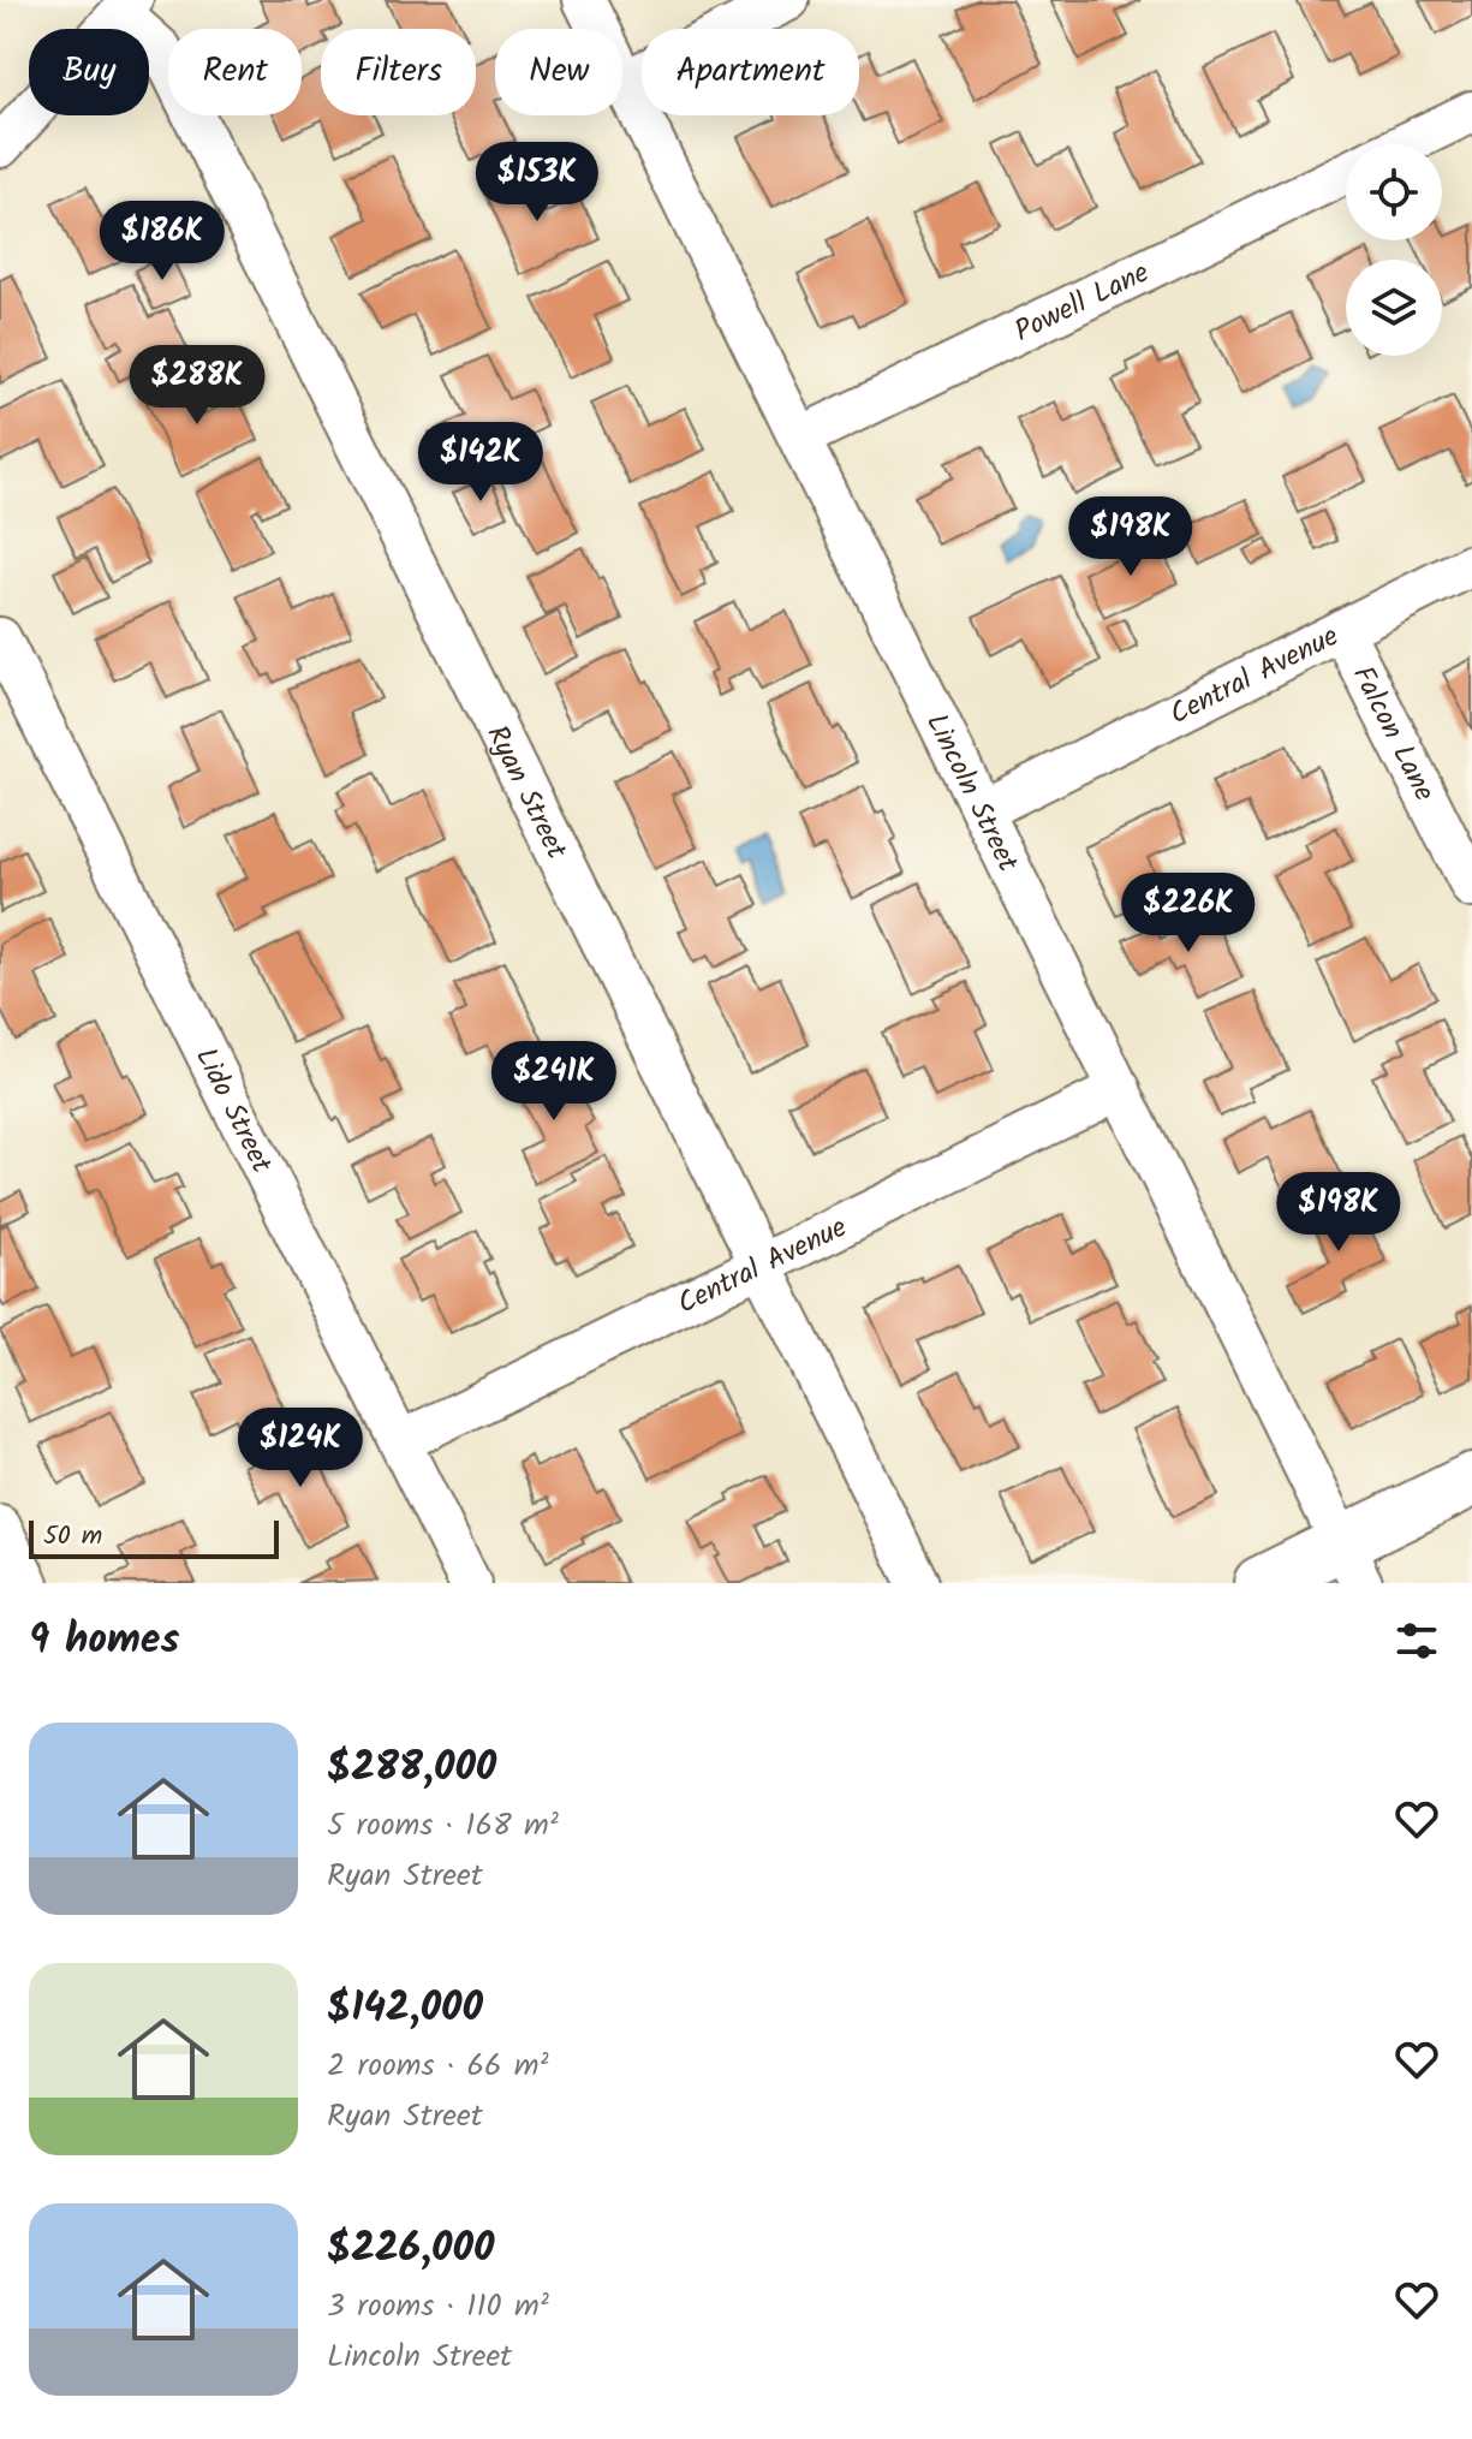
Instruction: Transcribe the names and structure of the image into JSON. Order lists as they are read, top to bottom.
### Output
{
  "streets": {
    "street": [
      "Powell Lane",
      "Central Avenue",
      "Falcon Lane",
      "Lincoln Street",
      "Ryan Street",
      "Lido Street"
    ]
  },
  "crossings": [
    ["Powell Lane", "Lincoln Street"],
    ["Central Avenue", "Falcon Lane"],
    ["Central Avenue", "Lincoln Street"],
    ["Central Avenue", "Ryan Street"],
    ["Central Avenue", "Lido Street"]
  ],
  "scale_bar": "50 m",
  "page": {
    "chip": [
      "Buy",
      "Rent",
      "Filters",
      "New",
      "Apartment"
    ],
    "price": [
      "$153K",
      "$186K",
      "$288K",
      "$142K",
      "$198K",
      "$226K",
      "$241K",
      "$198K",
      "$124K"
    ],
    "scale": "50 m",
    "heading": "9 homes",
    "list": [
      {
        "name": "$288,000",
        "note": "5 rooms · 168 m² · Ryan Street"
      },
      {
        "name": "$142,000",
        "note": "2 rooms · 66 m² · Ryan Street"
      },
      {
        "name": "$226,000",
        "note": "3 rooms · 110 m² · Lincoln Street"
      }
    ]
  }
}
